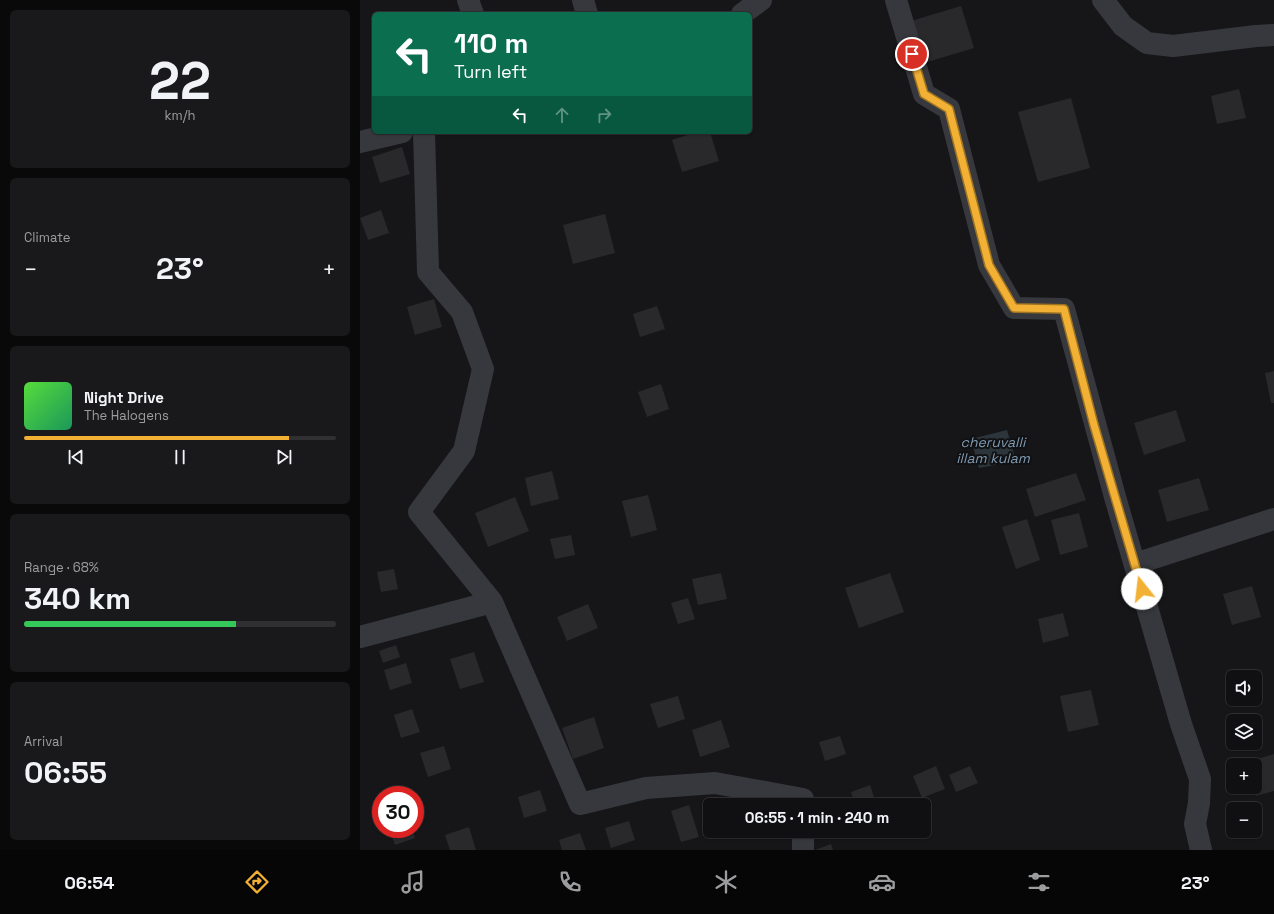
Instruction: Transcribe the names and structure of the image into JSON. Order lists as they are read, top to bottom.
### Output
{
  "water": ["cheruvalli illam kulam"],
  "page": {
    "tile": [
      ["22", "km/h"],
      "Climate",
      ["Range · 68%", "340 km"],
      ["Arrival", "06:55"]
    ],
    "turn": ["110 m", "Turn left"],
    "heat": ["−", "23°", "+"],
    "song": ["Night Drive", "The Halogens"],
    "map_buttons": ["+", "−"],
    "limit": "30",
    "trip": "06:55 · 1 min · 240 m",
    "tabs": ["06:54", "23°"]
  }
}
